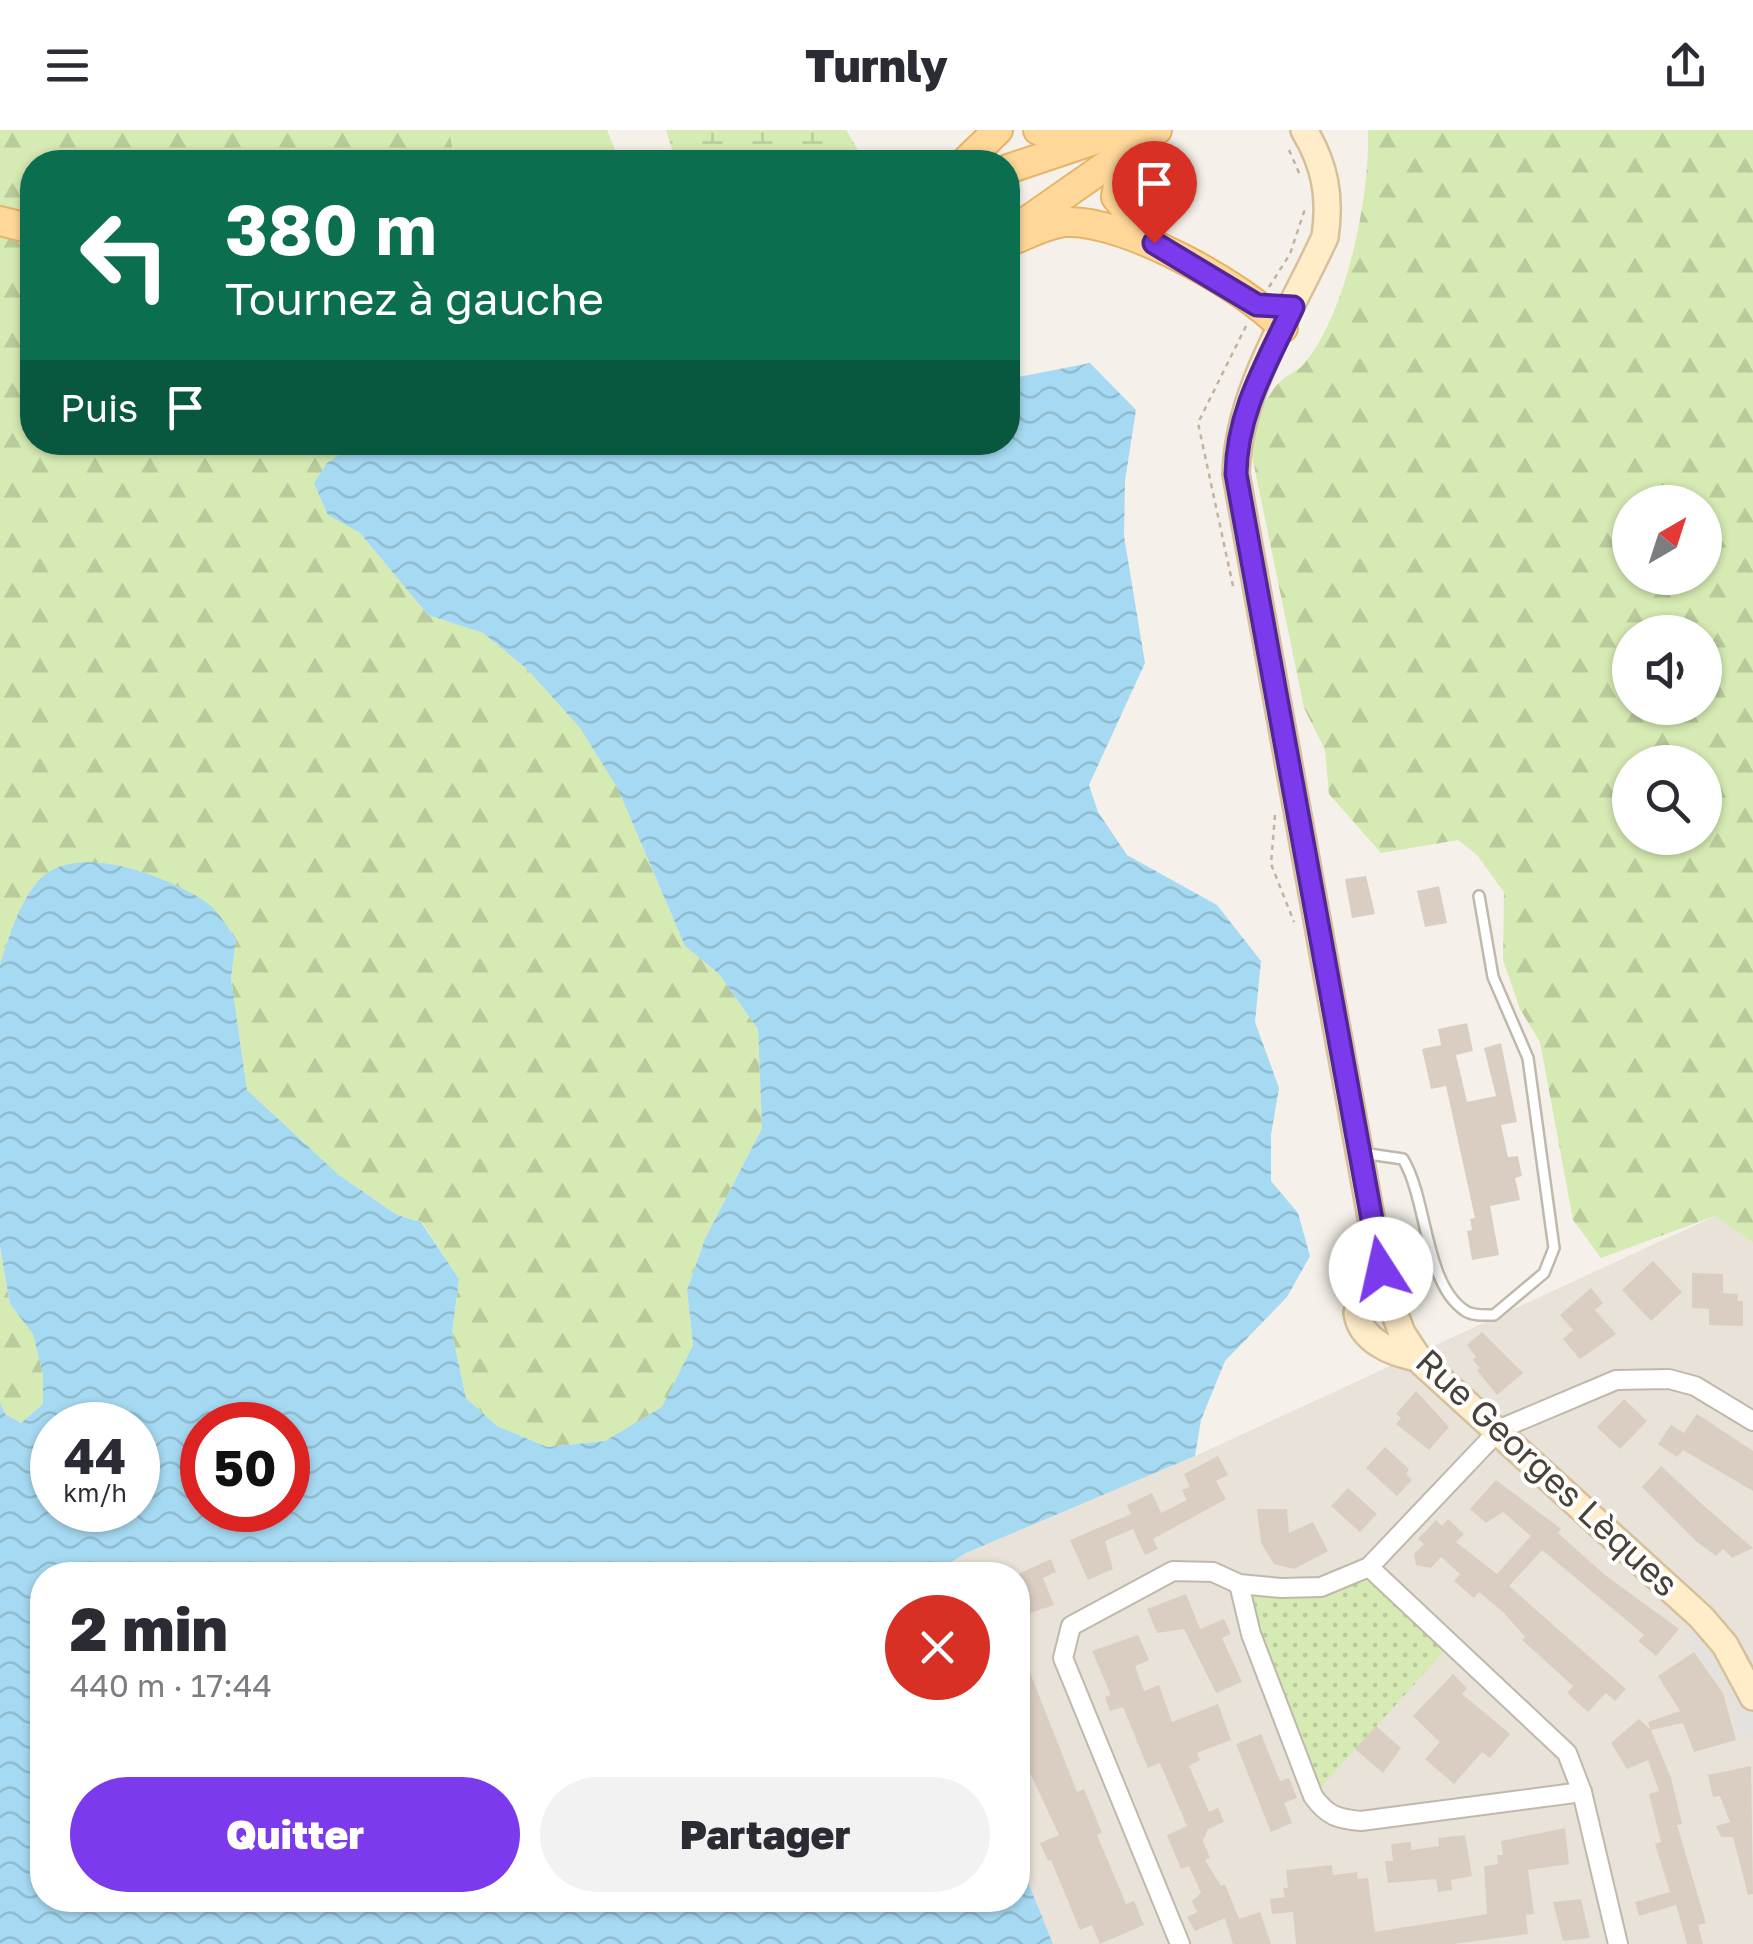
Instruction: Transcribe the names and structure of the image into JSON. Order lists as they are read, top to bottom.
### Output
{
  "streets": {
    "main road": ["Rue Georges Lèques"]
  },
  "north": "top right",
  "page": {
    "header": "Turnly",
    "turn": ["380 m", "Tournez à gauche"],
    "then": "Puis",
    "speed": "44 km/h",
    "limit": "50",
    "heading": ["2 min", "440 m · 17:44"],
    "buttons": ["Quitter", "Partager"]
  }
}
